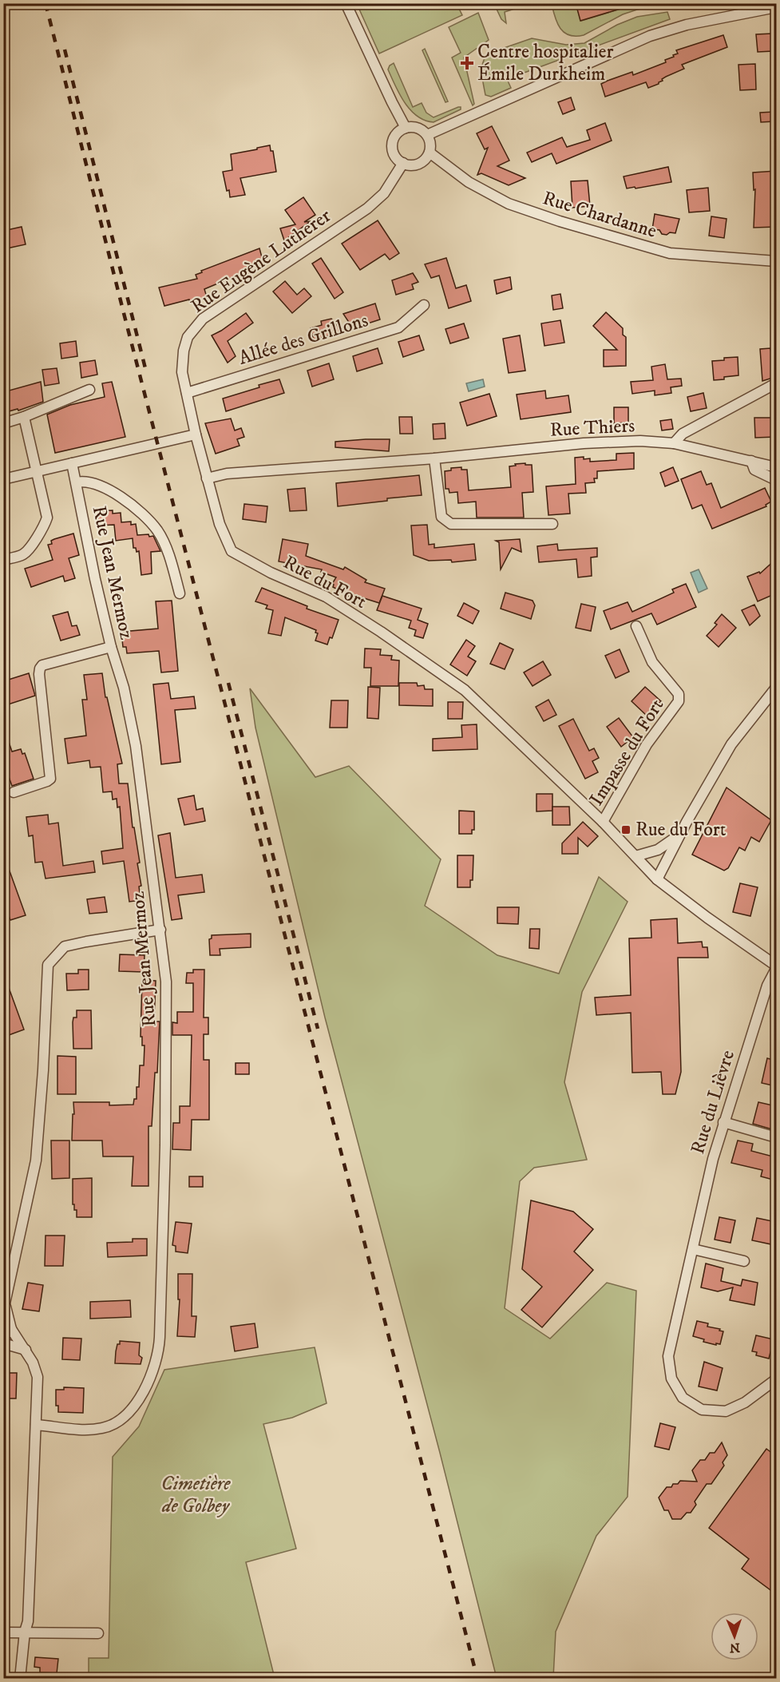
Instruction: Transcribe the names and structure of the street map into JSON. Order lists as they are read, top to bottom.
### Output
{
  "streets": {
    "street": [
      "Rue Chardanne",
      "Rue Eugène Lutherer",
      "Allée des Grillons",
      "Rue Thiers",
      "Rue Jean Mermoz",
      "Rue du Fort",
      "Impasse du Fort",
      "Rue du Lièvre"
    ]
  },
  "crossings": [
    ["Rue Chardanne", "Rue Eugène Lutherer"],
    ["Rue Eugène Lutherer", "Allée des Grillons"],
    ["Rue Eugène Lutherer", "Rue du Fort"],
    ["Rue Thiers", "Rue du Fort"],
    ["Rue du Fort", "Impasse du Fort"],
    ["Rue du Fort", "Rue du Lièvre"]
  ],
  "parks": ["Cimetière de Golbey"],
  "places": {
    "health": ["Centre hospitalier Émile Durkheim"],
    "transit": ["Rue du Fort"]
  },
  "north": "bottom"
}
